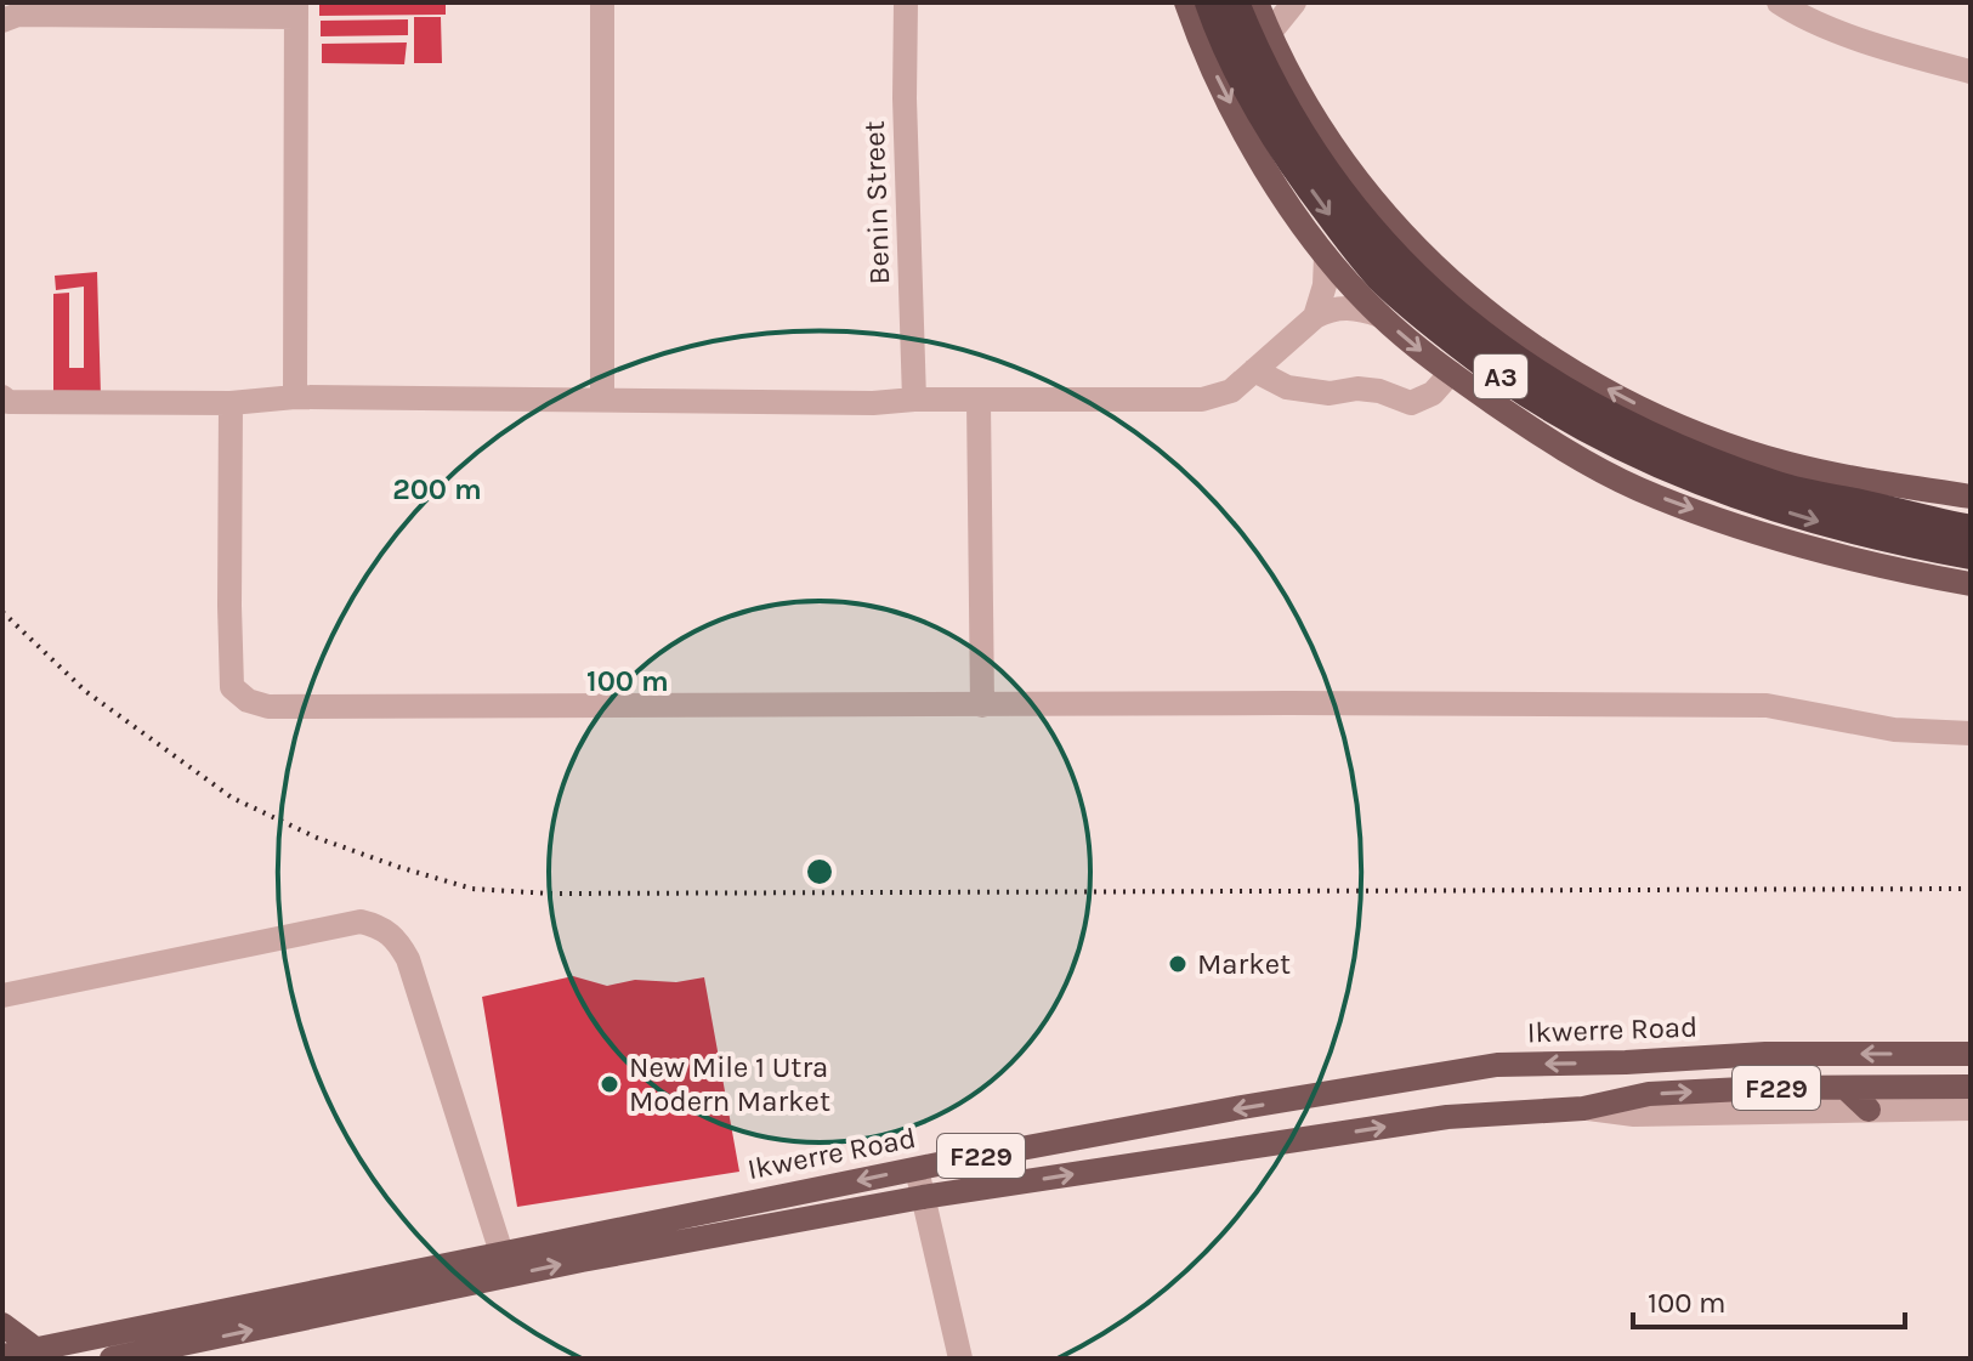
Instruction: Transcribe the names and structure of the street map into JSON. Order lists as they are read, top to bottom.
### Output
{
  "streets": {
    "highway": ["A3"],
    "main road": ["Ikwerre Road", "F229"],
    "street": ["Benin Street"]
  },
  "crossings": [
    ["Ikwerre Road", "F229"]
  ],
  "places": ["Market", "New Mile 1 Utra Modern Market"],
  "scale_bar": "100 m",
  "rings": ["200 m", "100 m"]
}
